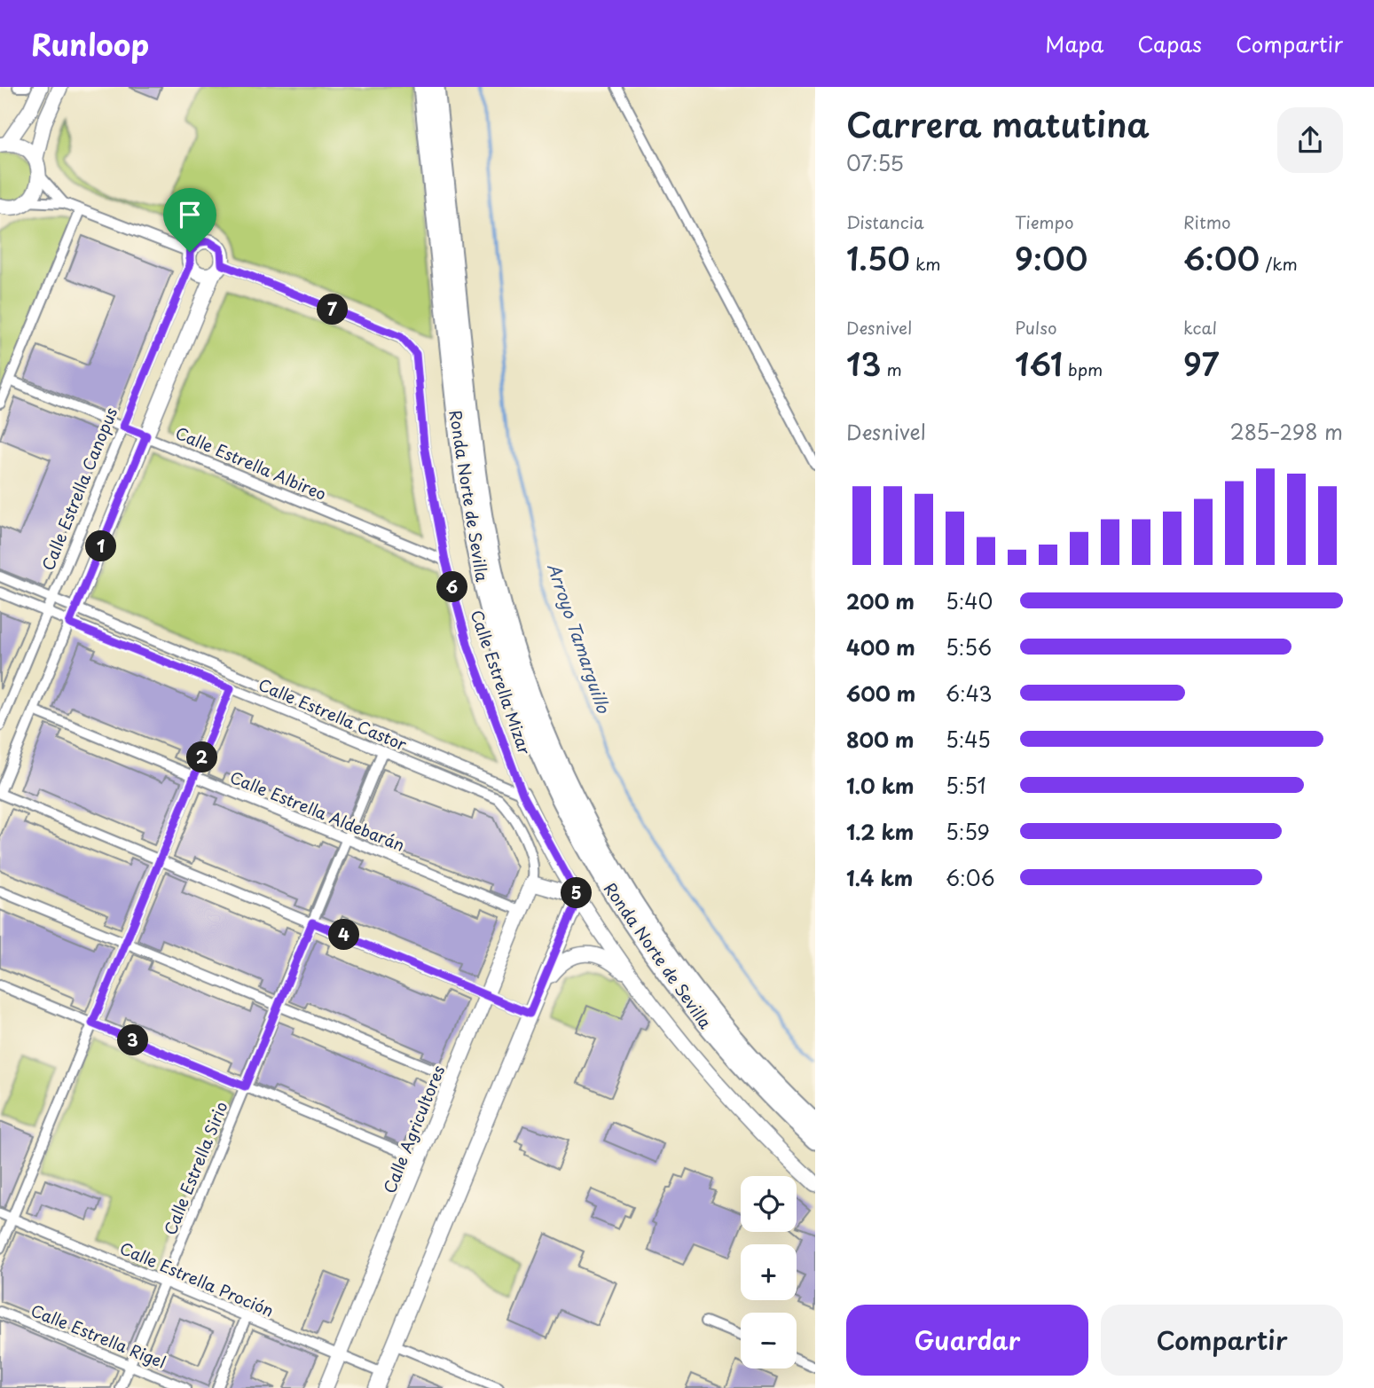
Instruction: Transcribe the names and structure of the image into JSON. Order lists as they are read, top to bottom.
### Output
{
  "streets": {
    "highway": ["Ronda Norte de Sevilla"],
    "street": [
      "Calle Estrella Albireo",
      "Calle Estrella Canopus",
      "Calle Estrella Mizar",
      "Calle Estrella Castor",
      "Calle Estrella Aldebarán",
      "Calle Agricultores",
      "Calle Estrella Sirio",
      "Calle Estrella Proción",
      "Calle Estrella Rigel"
    ]
  },
  "crossings": [
    ["Calle Estrella Albireo", "Calle Estrella Canopus"],
    ["Calle Estrella Albireo", "Calle Estrella Mizar"],
    ["Calle Estrella Canopus", "Calle Estrella Mizar"],
    ["Calle Estrella Canopus", "Calle Estrella Castor"],
    ["Calle Estrella Mizar", "Calle Estrella Castor"],
    ["Calle Estrella Castor", "Calle Agricultores"],
    ["Calle Estrella Castor", "Calle Estrella Sirio"],
    ["Calle Estrella Aldebarán", "Calle Agricultores"],
    ["Calle Estrella Aldebarán", "Calle Estrella Sirio"],
    ["Calle Agricultores", "Calle Estrella Proción"],
    ["Calle Estrella Sirio", "Calle Estrella Proción"],
    ["Calle Estrella Sirio", "Calle Estrella Rigel"]
  ],
  "water": ["Arroyo Tamarguillo"],
  "page": {
    "header": "Runloop",
    "nav": ["Mapa", "Capas", "Compartir"],
    "heading": ["Carrera matutina", "07:55"],
    "stats": [
      ["Distancia", "1.50 km"],
      ["Tiempo", "9:00"],
      ["Ritmo", "6:00 /km"],
      ["Desnivel", "13 m"],
      ["Pulso", "161 bpm"],
      ["kcal", "97"]
    ],
    "pins": [
      "7",
      "1",
      "6",
      "2",
      "5",
      "4",
      "3"
    ],
    "chart": ["Desnivel", "285–298 m"],
    "list": [
      {
        "name": "200 m",
        "note": "5:40"
      },
      {
        "name": "400 m",
        "note": "5:56"
      },
      {
        "name": "600 m",
        "note": "6:43"
      },
      {
        "name": "800 m",
        "note": "5:45"
      },
      {
        "name": "1.0 km",
        "note": "5:51"
      },
      {
        "name": "1.2 km",
        "note": "5:59"
      },
      {
        "name": "1.4 km",
        "note": "6:06"
      }
    ],
    "map_buttons": ["+", "−"],
    "buttons": ["Guardar", "Compartir"]
  }
}
